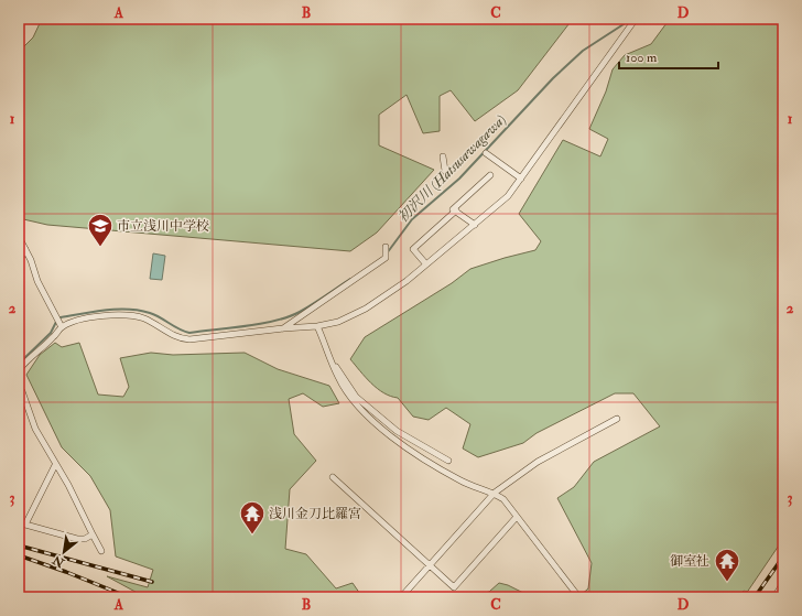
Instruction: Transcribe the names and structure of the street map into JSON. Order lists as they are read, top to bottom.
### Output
{
  "water": ["初沢川 (Hatsusawagawa)"],
  "places": {
    "school or university": ["市立浅川中学校"],
    "temple": ["浅川金刀比羅宮", "御室社"]
  },
  "scale_bar": "100 m",
  "north": "bottom left",
  "grid": {
    "columns": [
      "A",
      "B",
      "C",
      "D"
    ],
    "rows": ["1", "2", "3"]
  }
}
